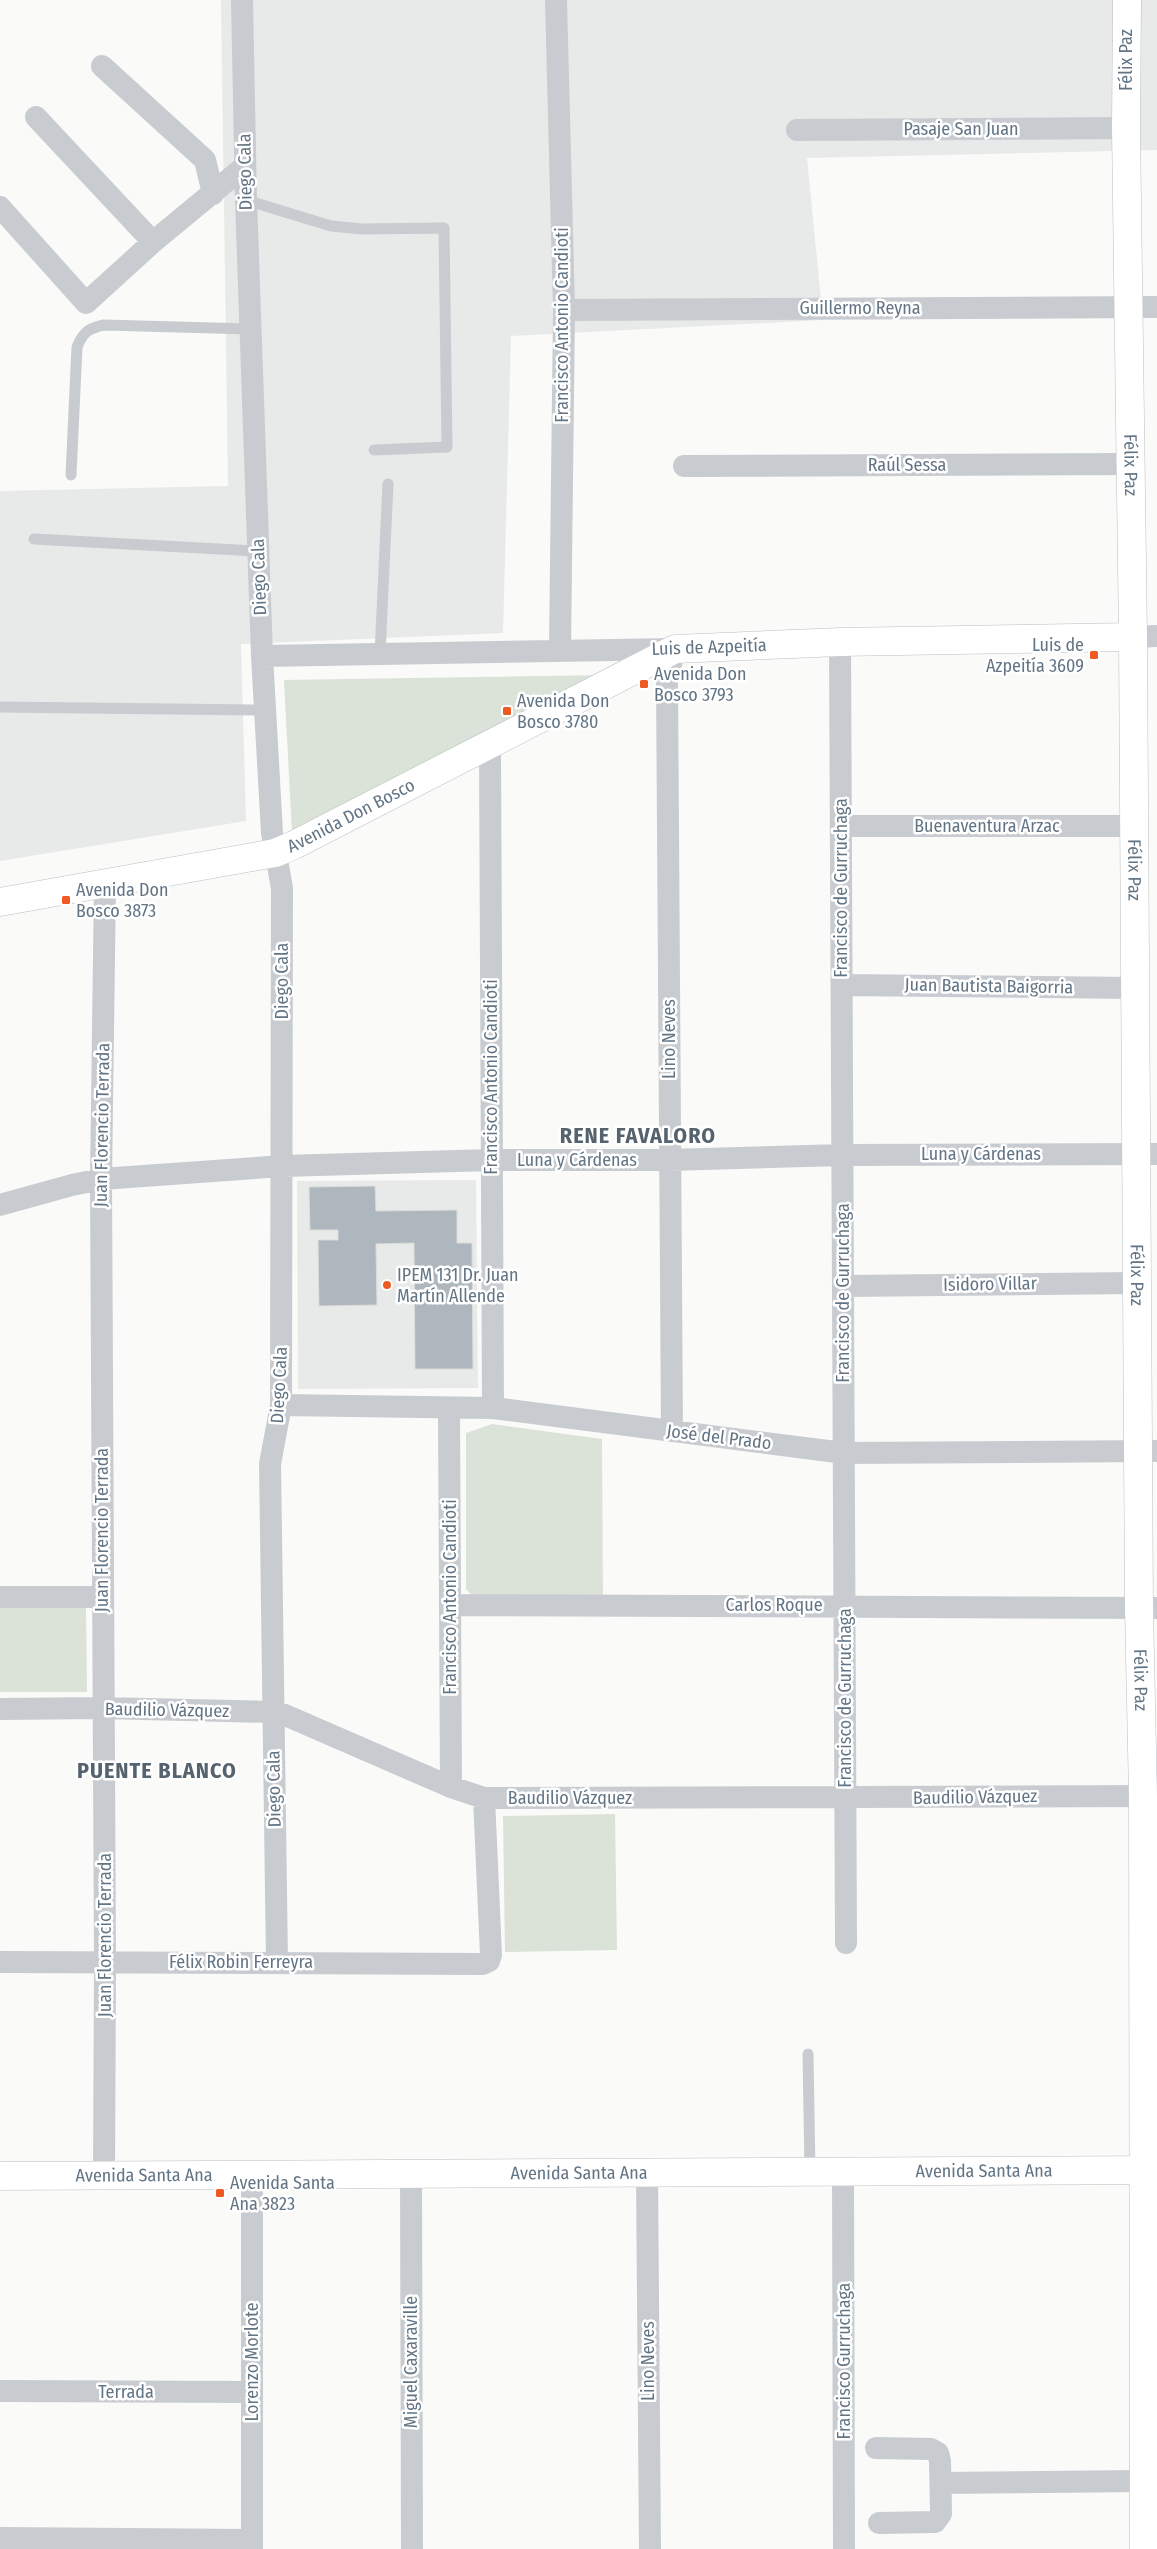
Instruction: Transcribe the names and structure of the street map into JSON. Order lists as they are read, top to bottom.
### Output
{
  "streets": {
    "main road": [
      "Félix Paz",
      "Luis de Azpeitía",
      "Avenida Don Bosco",
      "Avenida Santa Ana"
    ],
    "street": [
      "Pasaje San Juan",
      "Diego Cala",
      "Guillermo Reyna",
      "Francisco Antonio Candioti",
      "Raúl Sessa",
      "Buenaventura Arzac",
      "Francisco de Gurruchaga",
      "Juan Bautista Baigorria",
      "Lino Neves",
      "Juan Florencio Terrada",
      "Luna y Cárdenas",
      "Isidoro Villar",
      "José del Prado",
      "Carlos Roque",
      "Baudilio Vázquez",
      "Félix Robin Ferreyra",
      "Francisco Gurruchaga",
      "Lorenzo Morlote",
      "Miguel Caxaraville",
      "Terrada"
    ]
  },
  "crossings": [
    ["Félix Paz", "Pasaje San Juan"],
    ["Félix Paz", "Guillermo Reyna"],
    ["Félix Paz", "Raúl Sessa"],
    ["Félix Paz", "Luis de Azpeitía"],
    ["Félix Paz", "Buenaventura Arzac"],
    ["Félix Paz", "Juan Bautista Baigorria"],
    ["Félix Paz", "Luna y Cárdenas"],
    ["Félix Paz", "Isidoro Villar"],
    ["Félix Paz", "José del Prado"],
    ["Félix Paz", "Carlos Roque"],
    ["Félix Paz", "Baudilio Vázquez"],
    ["Félix Paz", "Avenida Santa Ana"],
    ["Diego Cala", "Luis de Azpeitía"],
    ["Diego Cala", "Avenida Don Bosco"],
    ["Diego Cala", "Luna y Cárdenas"],
    ["Diego Cala", "José del Prado"],
    ["Diego Cala", "Baudilio Vázquez"],
    ["Diego Cala", "Félix Robin Ferreyra"],
    ["Guillermo Reyna", "Francisco Antonio Candioti"],
    ["Francisco Antonio Candioti", "Luis de Azpeitía"],
    ["Francisco Antonio Candioti", "Avenida Don Bosco"],
    ["Francisco Antonio Candioti", "Luna y Cárdenas"],
    ["Francisco Antonio Candioti", "José del Prado"],
    ["Francisco Antonio Candioti", "Carlos Roque"],
    ["Francisco Antonio Candioti", "Baudilio Vázquez"],
    ["Luis de Azpeitía", "Avenida Don Bosco"],
    ["Luis de Azpeitía", "Francisco de Gurruchaga"],
    ["Luis de Azpeitía", "Lino Neves"],
    ["Avenida Don Bosco", "Lino Neves"],
    ["Avenida Don Bosco", "Juan Florencio Terrada"],
    ["Buenaventura Arzac", "Francisco de Gurruchaga"],
    ["Francisco de Gurruchaga", "Juan Bautista Baigorria"],
    ["Francisco de Gurruchaga", "Luna y Cárdenas"],
    ["Francisco de Gurruchaga", "Isidoro Villar"],
    ["Francisco de Gurruchaga", "José del Prado"],
    ["Francisco de Gurruchaga", "Carlos Roque"],
    ["Francisco de Gurruchaga", "Baudilio Vázquez"],
    ["Lino Neves", "Luna y Cárdenas"],
    ["Lino Neves", "José del Prado"],
    ["Lino Neves", "Avenida Santa Ana"],
    ["Juan Florencio Terrada", "Luna y Cárdenas"],
    ["Juan Florencio Terrada", "Baudilio Vázquez"],
    ["Juan Florencio Terrada", "Félix Robin Ferreyra"],
    ["Juan Florencio Terrada", "Avenida Santa Ana"],
    ["Baudilio Vázquez", "Félix Robin Ferreyra"],
    ["Avenida Santa Ana", "Francisco Gurruchaga"],
    ["Avenida Santa Ana", "Lorenzo Morlote"],
    ["Avenida Santa Ana", "Miguel Caxaraville"],
    ["Lorenzo Morlote", "Terrada"]
  ],
  "districts": ["RENE FAVALORO", "PUENTE BLANCO"],
  "places": {
    "transit": [
      "Luis de Azpeitía 3609",
      "Avenida Don Bosco 3793",
      "Avenida Don Bosco 3780",
      "Avenida Don Bosco 3873",
      "Avenida Santa Ana 3823"
    ],
    "other": ["IPEM 131 Dr. Juan Martín Allende"]
  }
}
